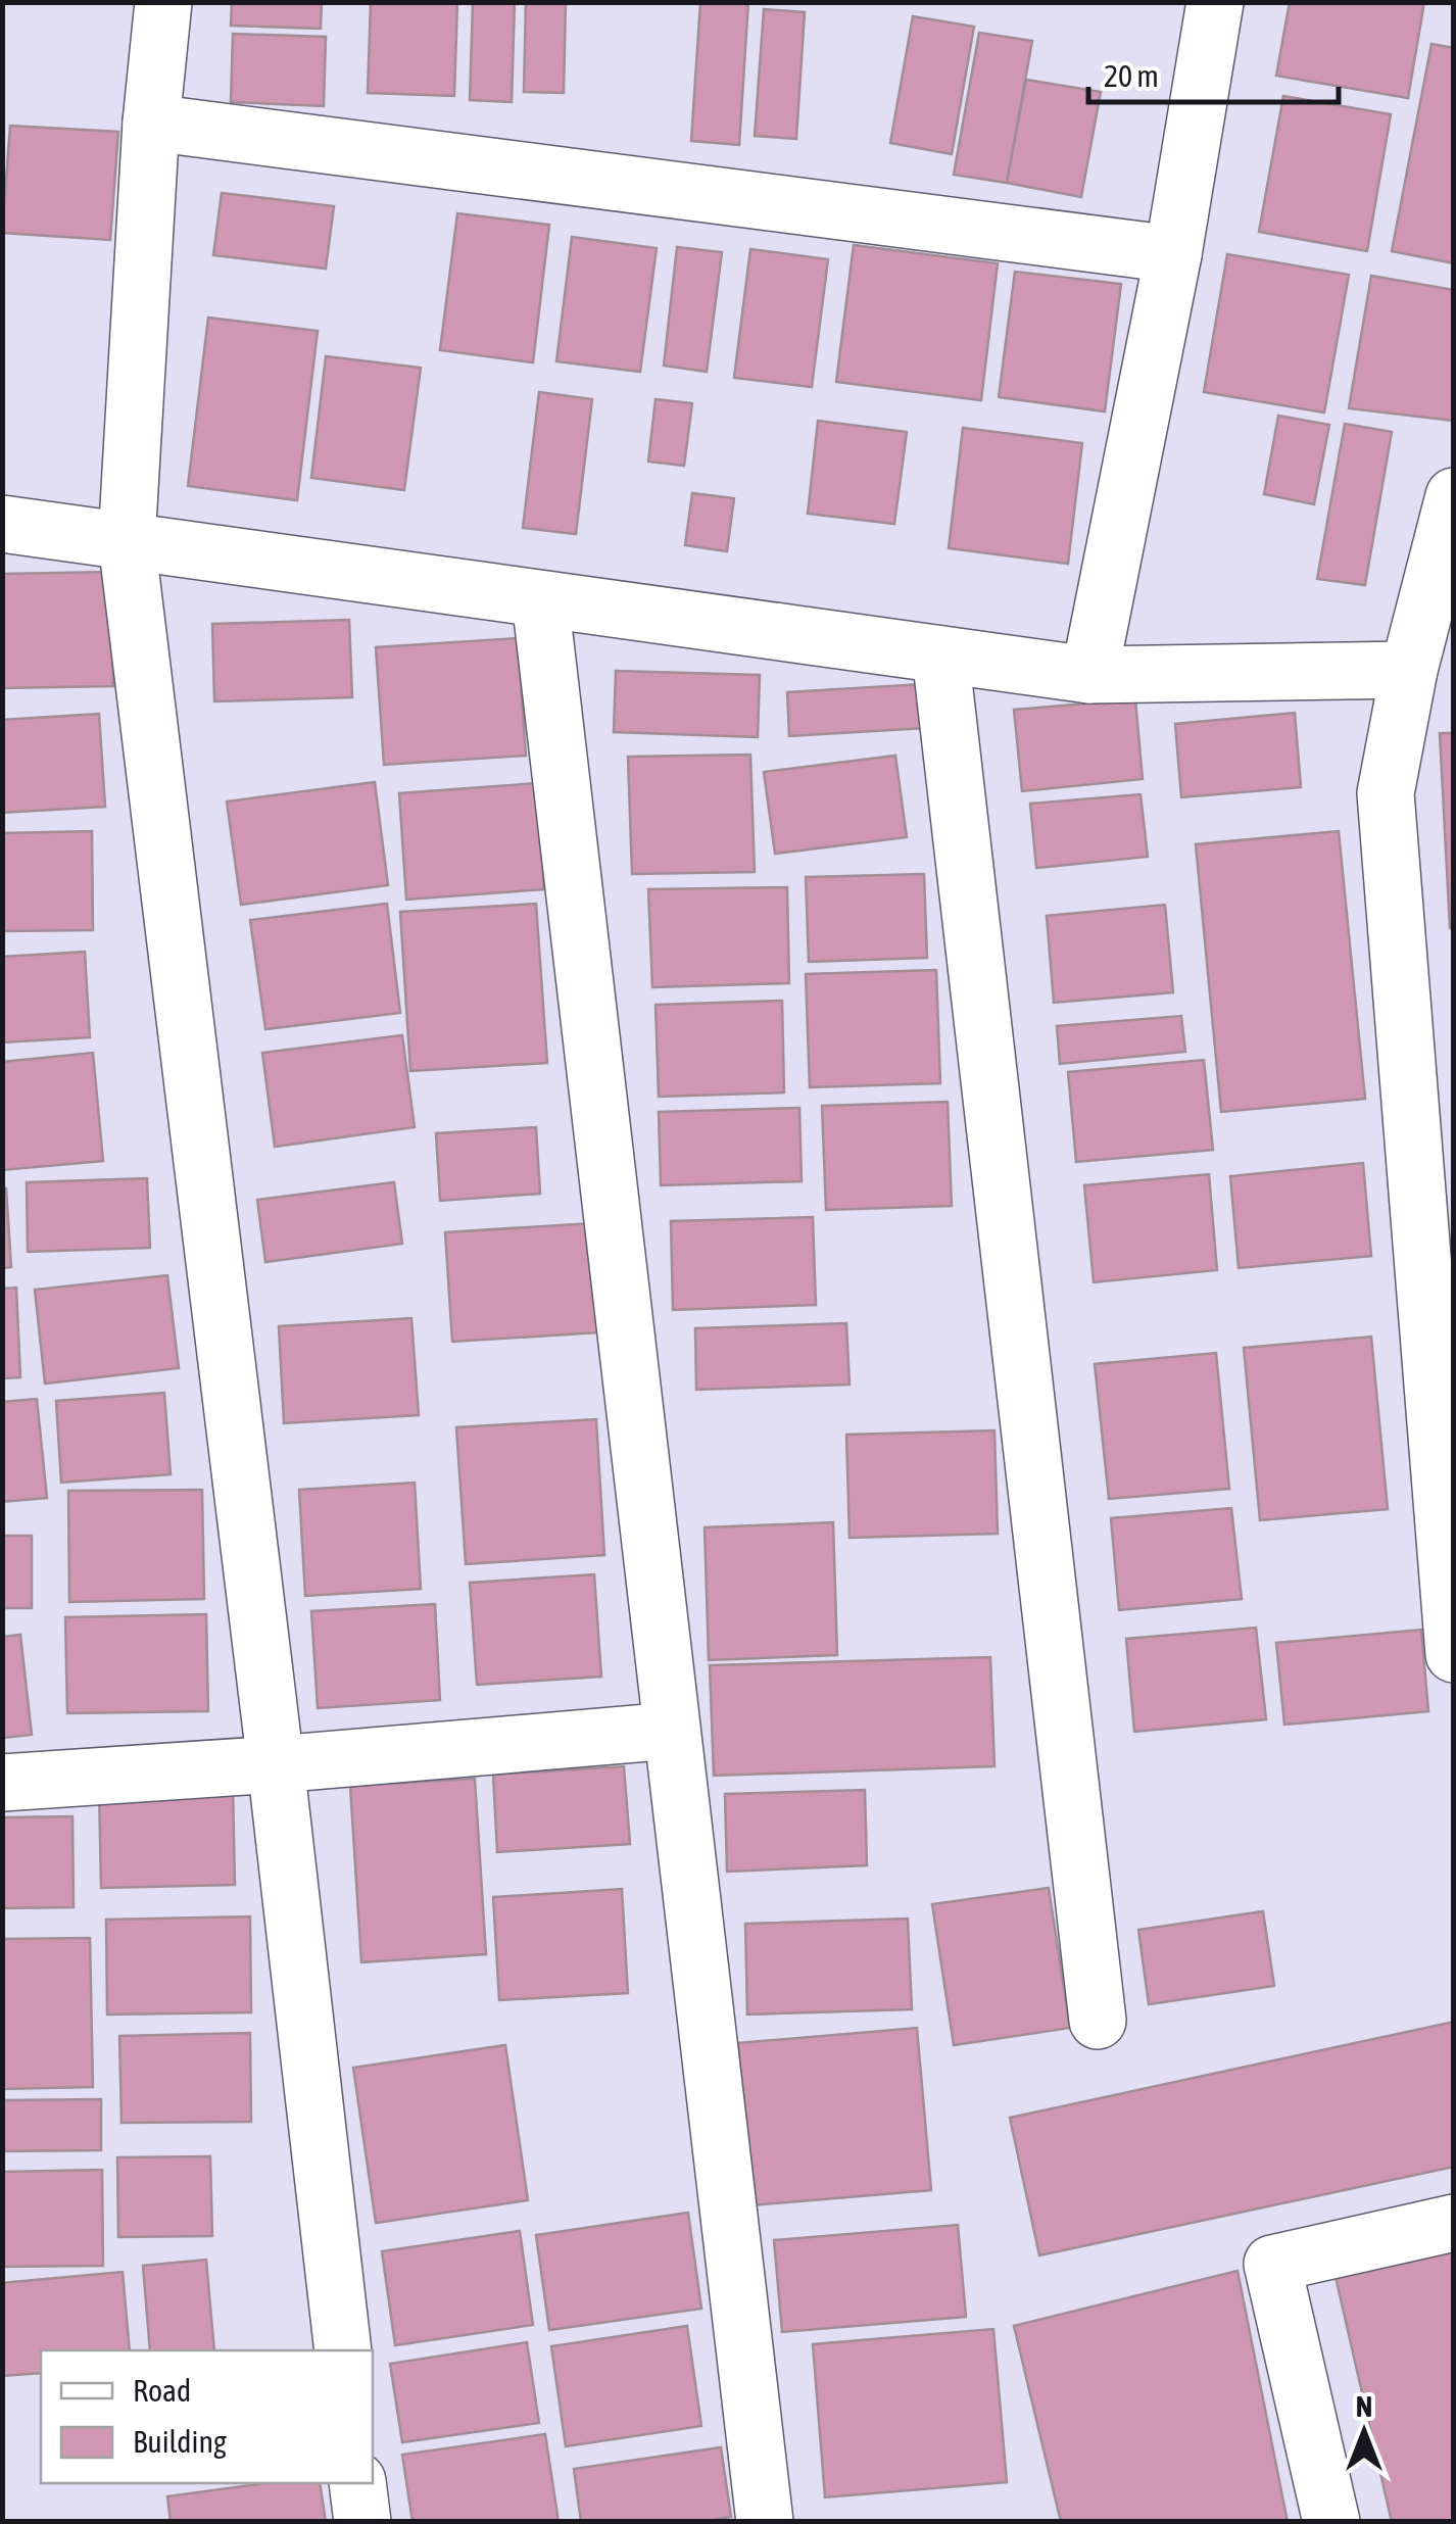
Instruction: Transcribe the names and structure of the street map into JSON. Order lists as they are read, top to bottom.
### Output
{
  "legend": ["Road", "Building"],
  "scale_bar": "20 m",
  "north": "top"
}
